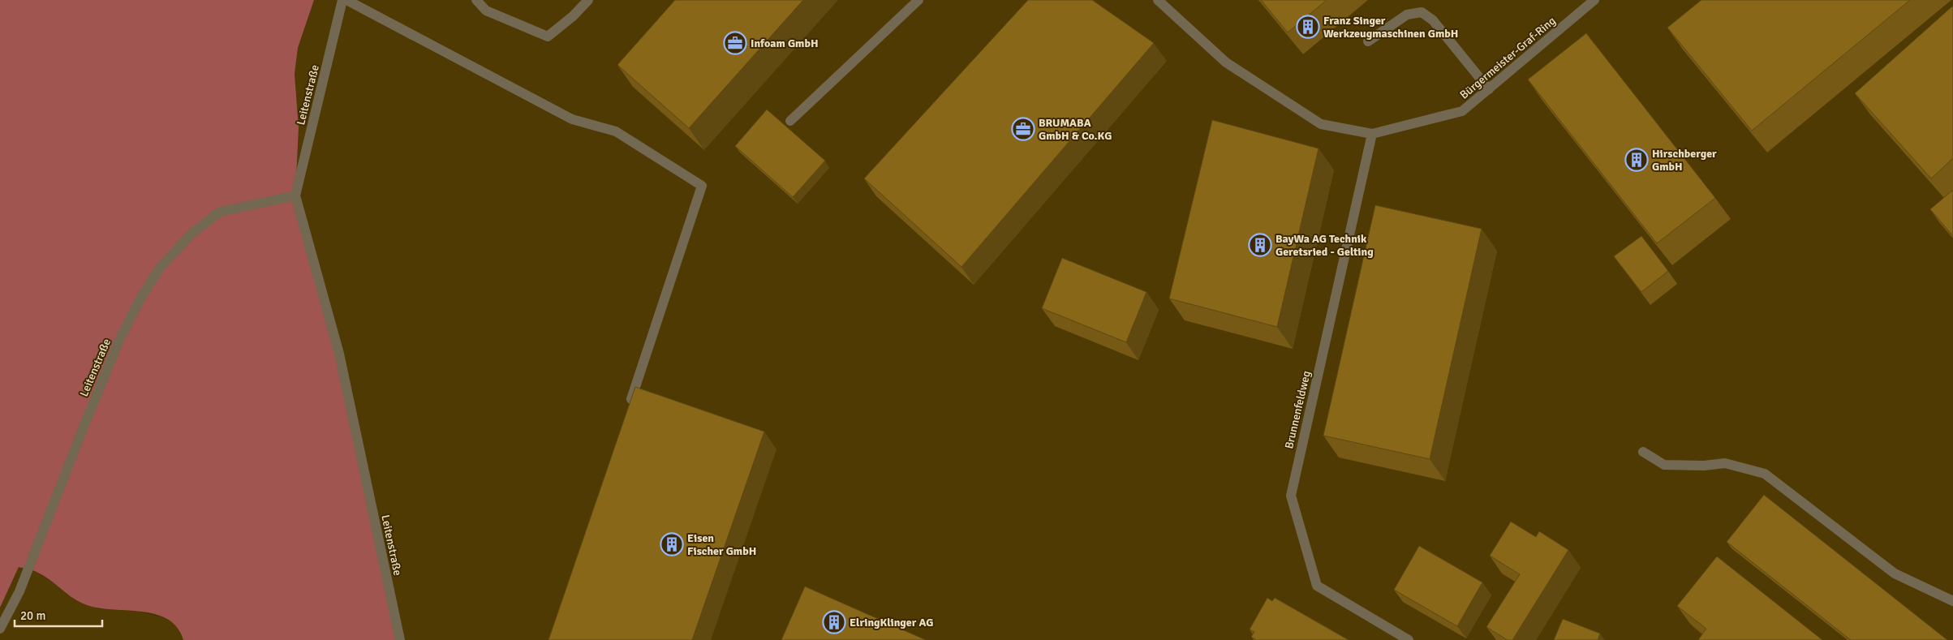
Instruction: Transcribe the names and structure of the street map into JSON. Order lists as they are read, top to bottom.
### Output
{
  "streets": {
    "street": ["Bürgermeister-Graf-Ring", "Leitenstraße", "Brunnenfeldweg"]
  },
  "crossings": [
    ["Bürgermeister-Graf-Ring", "Brunnenfeldweg"]
  ],
  "places": {
    "building": [
      "Franz Singer Werkzeugmaschinen GmbH",
      "Hirschberger GmbH",
      "BayWa AG Technik Geretsried - Gelting",
      "Eisen Fischer GmbH",
      "ElringKlinger AG"
    ],
    "office": ["Infoam GmbH", "BRUMABA GmbH & Co.KG"]
  },
  "scale_bar": "20 m"
}
